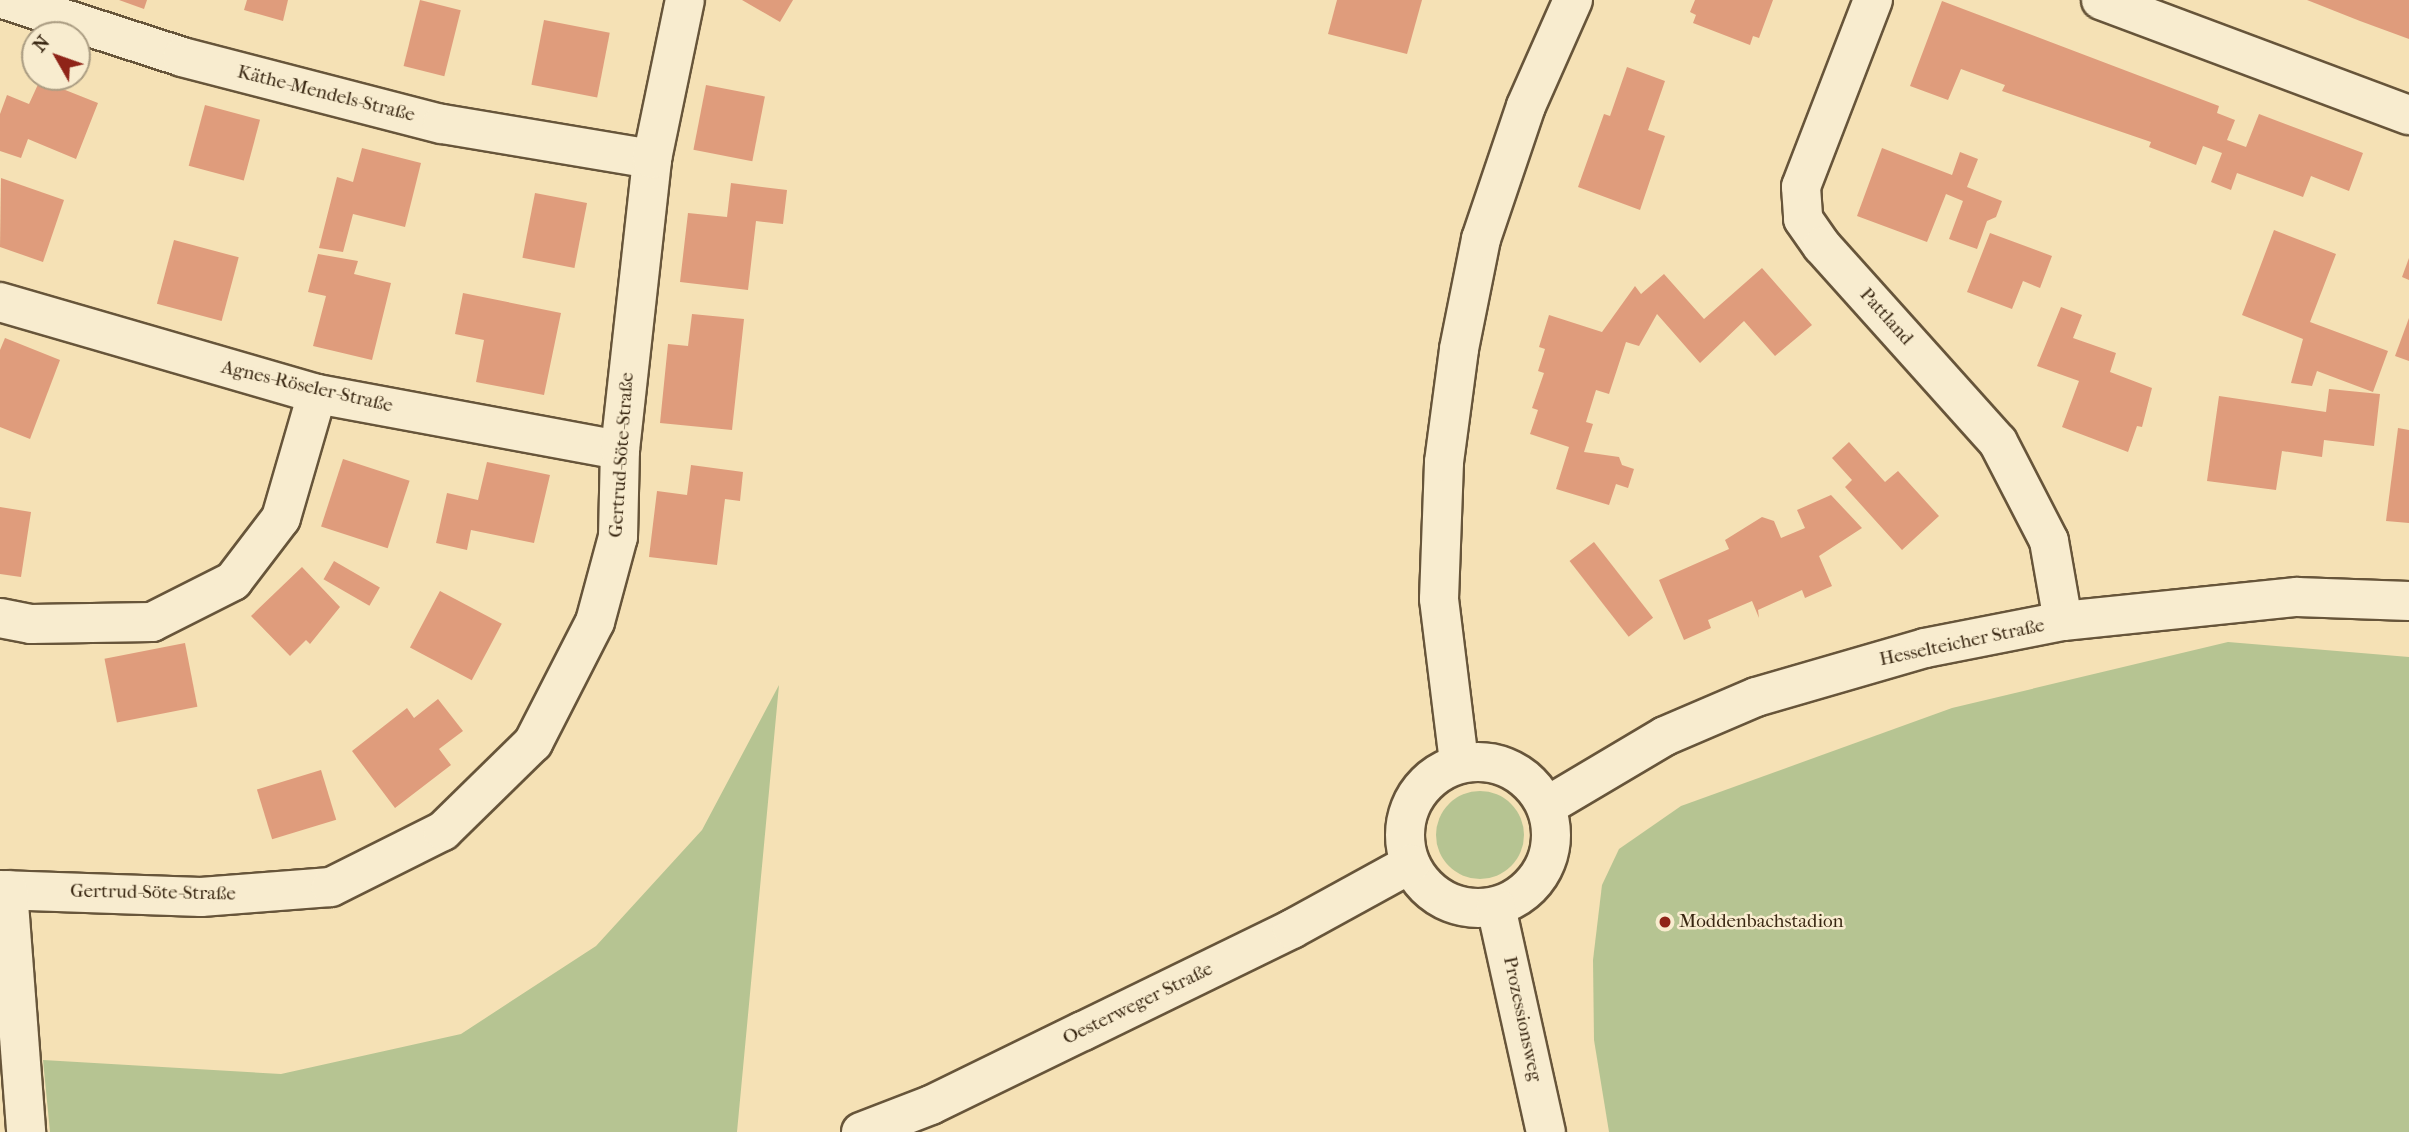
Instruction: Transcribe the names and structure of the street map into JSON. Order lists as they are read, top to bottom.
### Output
{
  "streets": {
    "street": [
      "Käthe-Mendels-Straße",
      "Pattland",
      "Agnes-Röseler-Straße",
      "Gertrud-Söte-Straße",
      "Hesselteicher Straße",
      "Oesterweger Straße",
      "Prozessionsweg"
    ]
  },
  "crossings": [
    ["Käthe-Mendels-Straße", "Gertrud-Söte-Straße"],
    ["Pattland", "Hesselteicher Straße"],
    ["Agnes-Röseler-Straße", "Gertrud-Söte-Straße"],
    ["Hesselteicher Straße", "Oesterweger Straße"],
    ["Hesselteicher Straße", "Prozessionsweg"],
    ["Oesterweger Straße", "Prozessionsweg"]
  ],
  "places": ["Moddenbachstadion"],
  "north": "top left"
}
